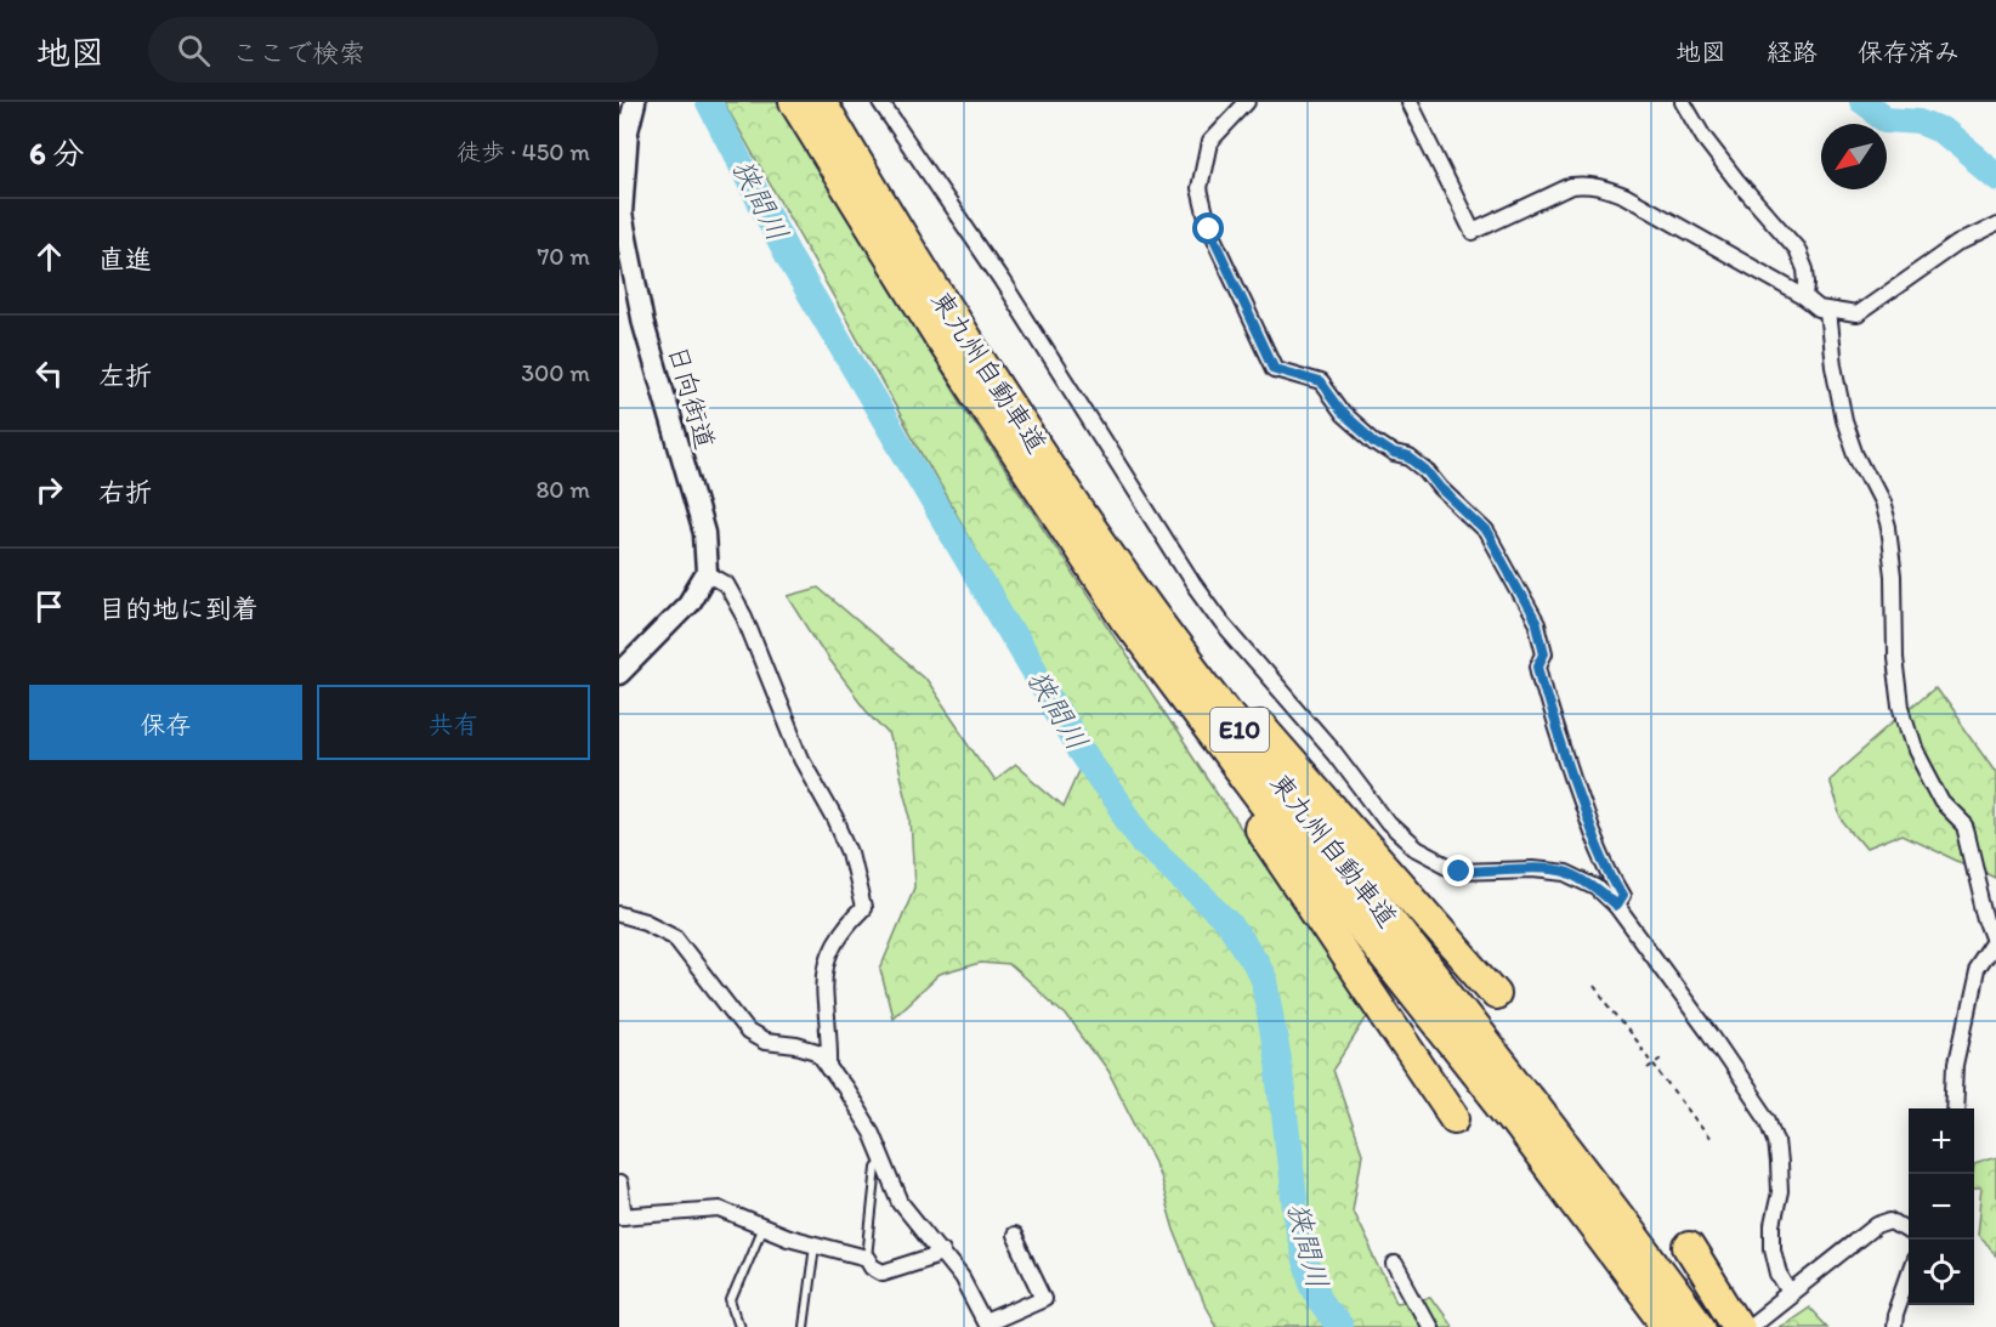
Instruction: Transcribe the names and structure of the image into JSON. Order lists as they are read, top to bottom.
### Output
{
  "streets": {
    "highway": ["東九州自動車道", "E10"],
    "street": ["日向街道"]
  },
  "water": ["狭間川"],
  "north": "bottom left",
  "page": {
    "header": "地図",
    "search": "ここで検索",
    "nav": ["地図", "経路", "保存済み"],
    "heading": ["6 分", "徒歩 · 450 m"],
    "list": [
      ["直進", "70 m"],
      ["左折", "300 m"],
      ["右折", "80 m"],
      "目的地に到着"
    ],
    "buttons": ["保存", "共有"],
    "map_buttons": ["+", "−"]
  }
}
